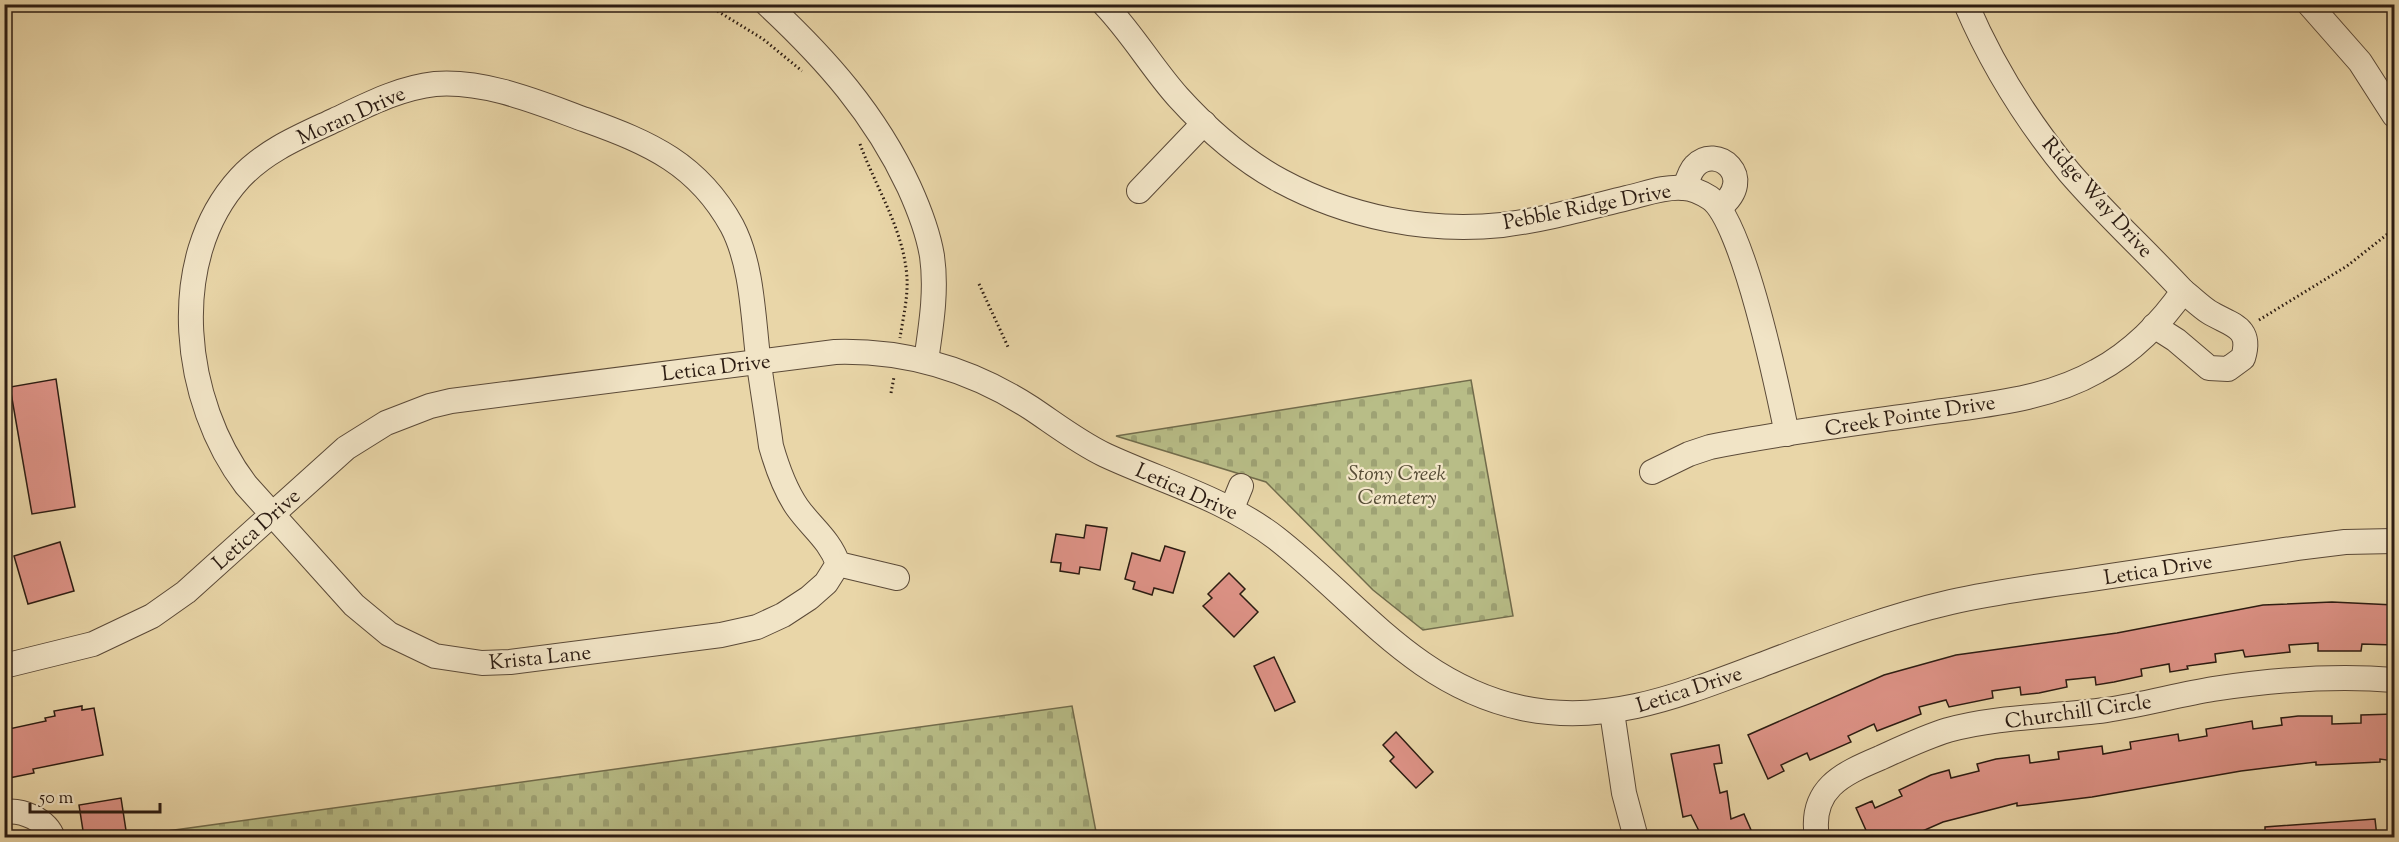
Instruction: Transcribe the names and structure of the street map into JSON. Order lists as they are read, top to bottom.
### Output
{
  "streets": {
    "street": [
      "Moran Drive",
      "Ridge Way Drive",
      "Pebble Ridge Drive",
      "Letica Drive",
      "Creek Pointe Drive",
      "Krista Lane",
      "Churchill Circle"
    ]
  },
  "crossings": [
    ["Moran Drive", "Letica Drive"],
    ["Moran Drive", "Krista Lane"],
    ["Ridge Way Drive", "Creek Pointe Drive"],
    ["Letica Drive", "Krista Lane"]
  ],
  "parks": ["Stony Creek Cemetery"],
  "scale_bar": "50 m"
}
